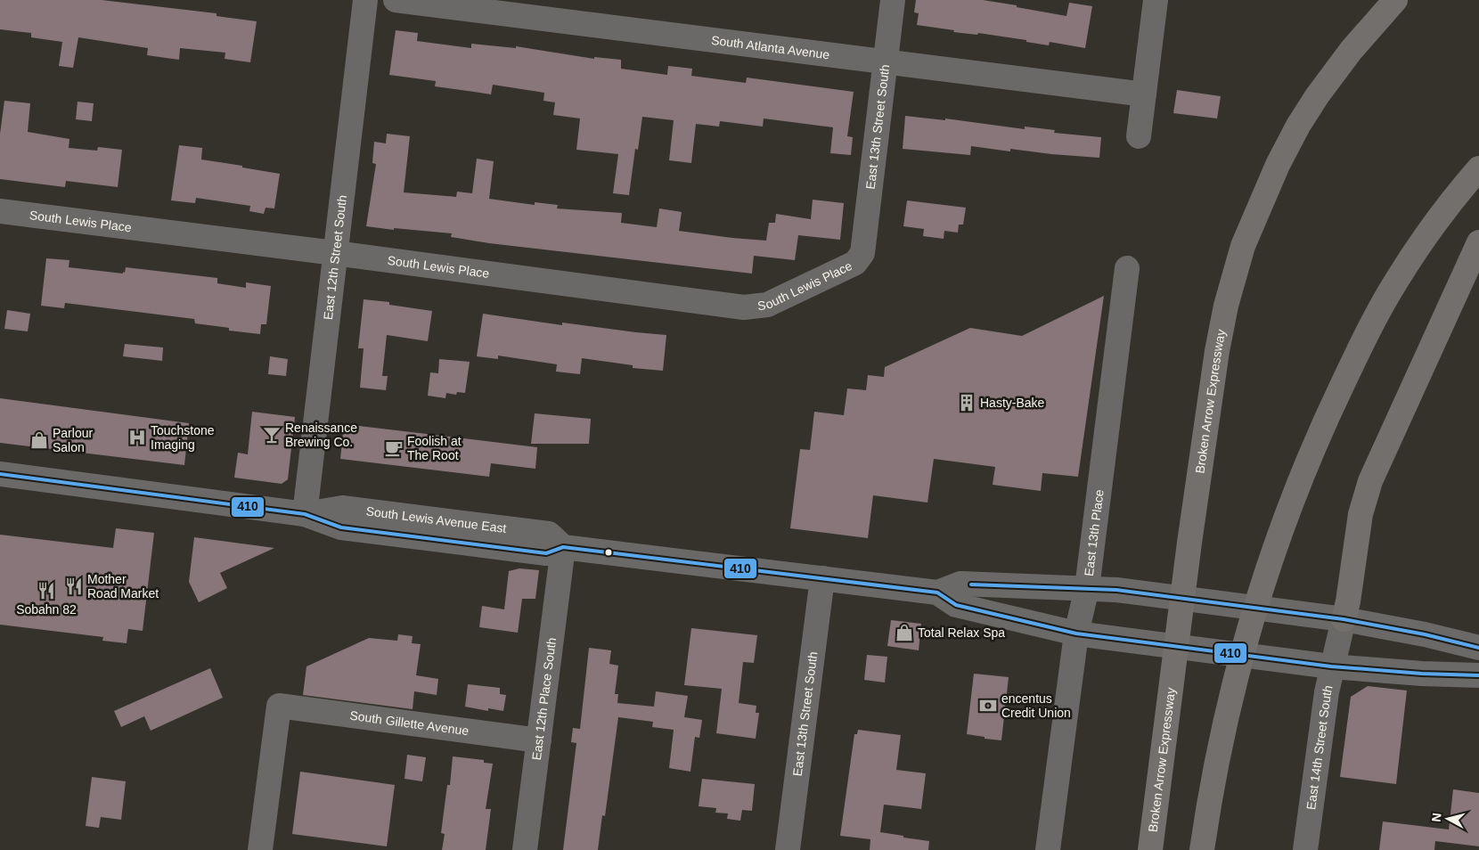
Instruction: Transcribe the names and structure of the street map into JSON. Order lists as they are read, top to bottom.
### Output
{
  "streets": {
    "highway": ["Broken Arrow Expressway"],
    "street": [
      "South Atlanta Avenue",
      "East 13th Street South",
      "South Lewis Place",
      "East 12th Street South",
      "South Lewis Avenue East",
      "East 13th Place",
      "East 12th Place South",
      "South Gillette Avenue",
      "East 14th Street South"
    ]
  },
  "crossings": [
    ["South Atlanta Avenue", "East 13th Street South"],
    ["East 13th Street South", "South Lewis Place"],
    ["South Lewis Place", "East 12th Street South"],
    ["East 12th Street South", "South Lewis Avenue East"],
    ["South Lewis Avenue East", "East 12th Place South"],
    ["East 12th Place South", "South Gillette Avenue"]
  ],
  "places": {
    "building": ["Hasty-Bake"],
    "bar": ["Renaissance Brewing Co."],
    "hospital": ["Touchstone Imaging"],
    "shop": ["Parlour Salon", "Total Relax Spa"],
    "cafe": ["Foolish at The Root"],
    "restaurant": ["Mother Road Market", "Sobahn 82"],
    "bank": ["encentus Credit Union"]
  },
  "lines": ["transit line 410"],
  "north": "left"
}
